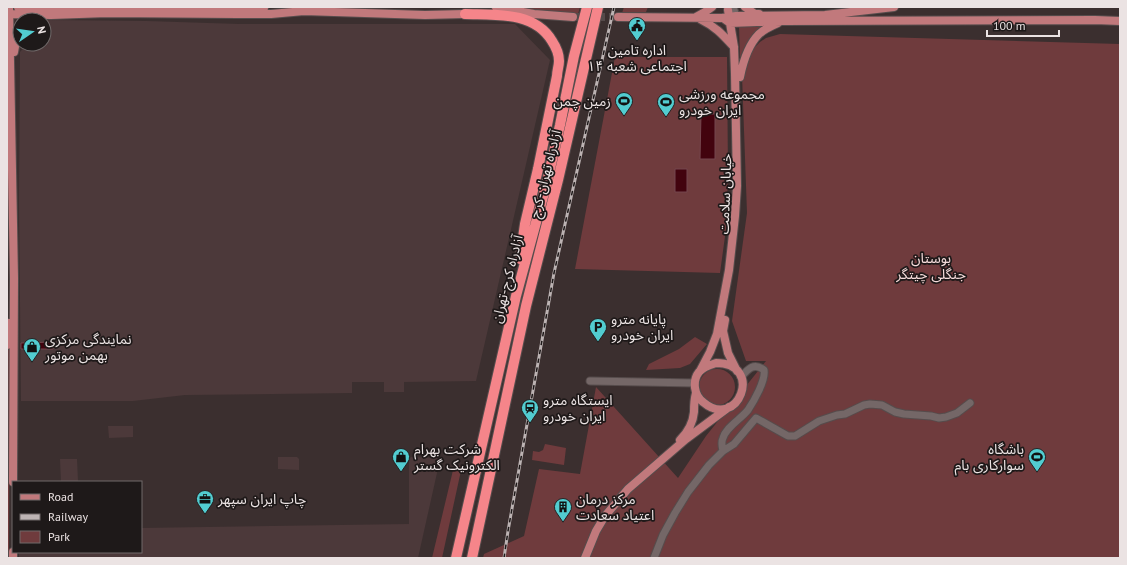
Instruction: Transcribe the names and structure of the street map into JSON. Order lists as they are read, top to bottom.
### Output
{
  "streets": {
    "highway": ["آزادراه تهران-کرج", "آزادراه کرج-تهران"],
    "main road": ["خیابان سلامت"]
  },
  "parks": ["بوستان جنگلی چیتگر"],
  "places": {
    "public building": ["اداره تامین اجتماعی شعبه ۱۴"],
    "sports": ["زمین چمن", "مجموعه ورزشی ایران خودرو", "باشگاه سوارکاری بام"],
    "parking": ["پایانه مترو ایران خودرو"],
    "shop": ["نمایندگی مرکزی بهمن موتور", "شرکت بهرام الکترونیک گستر"],
    "station": ["ایستگاه مترو ایران خودرو"],
    "office": ["چاپ ایران سپهر"],
    "building": ["مرکز درمان اعتیاد سعادت"]
  },
  "legend": ["Road", "Railway", "Park"],
  "scale_bar": "100 m",
  "north": "right"
}
